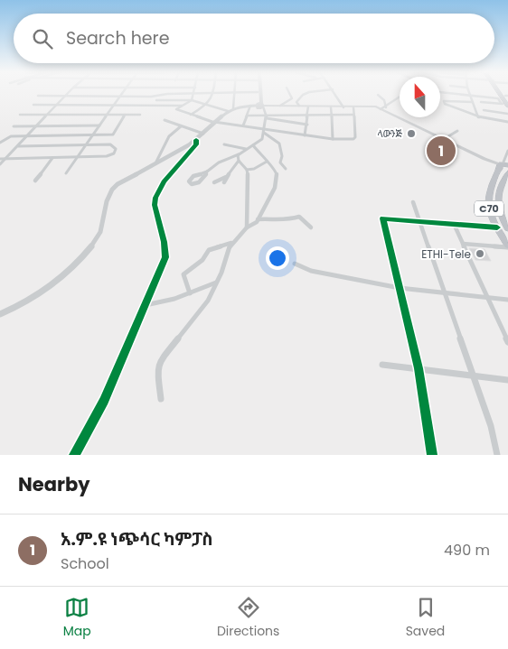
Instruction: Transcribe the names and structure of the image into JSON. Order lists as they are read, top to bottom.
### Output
{
  "streets": {
    "highway": ["C70"]
  },
  "places": ["ላውንጅ", "ETHI-Tele"],
  "north": "top",
  "page": {
    "search": "Search here",
    "pins": "1",
    "heading": "Nearby",
    "list": [
      {
        "mark": "1",
        "name": "አ.ም.ዩ ነጭሳር ካምፓስ",
        "note": "School",
        "value": "490 m"
      }
    ],
    "nav": ["Map", "Directions", "Saved"]
  }
}
